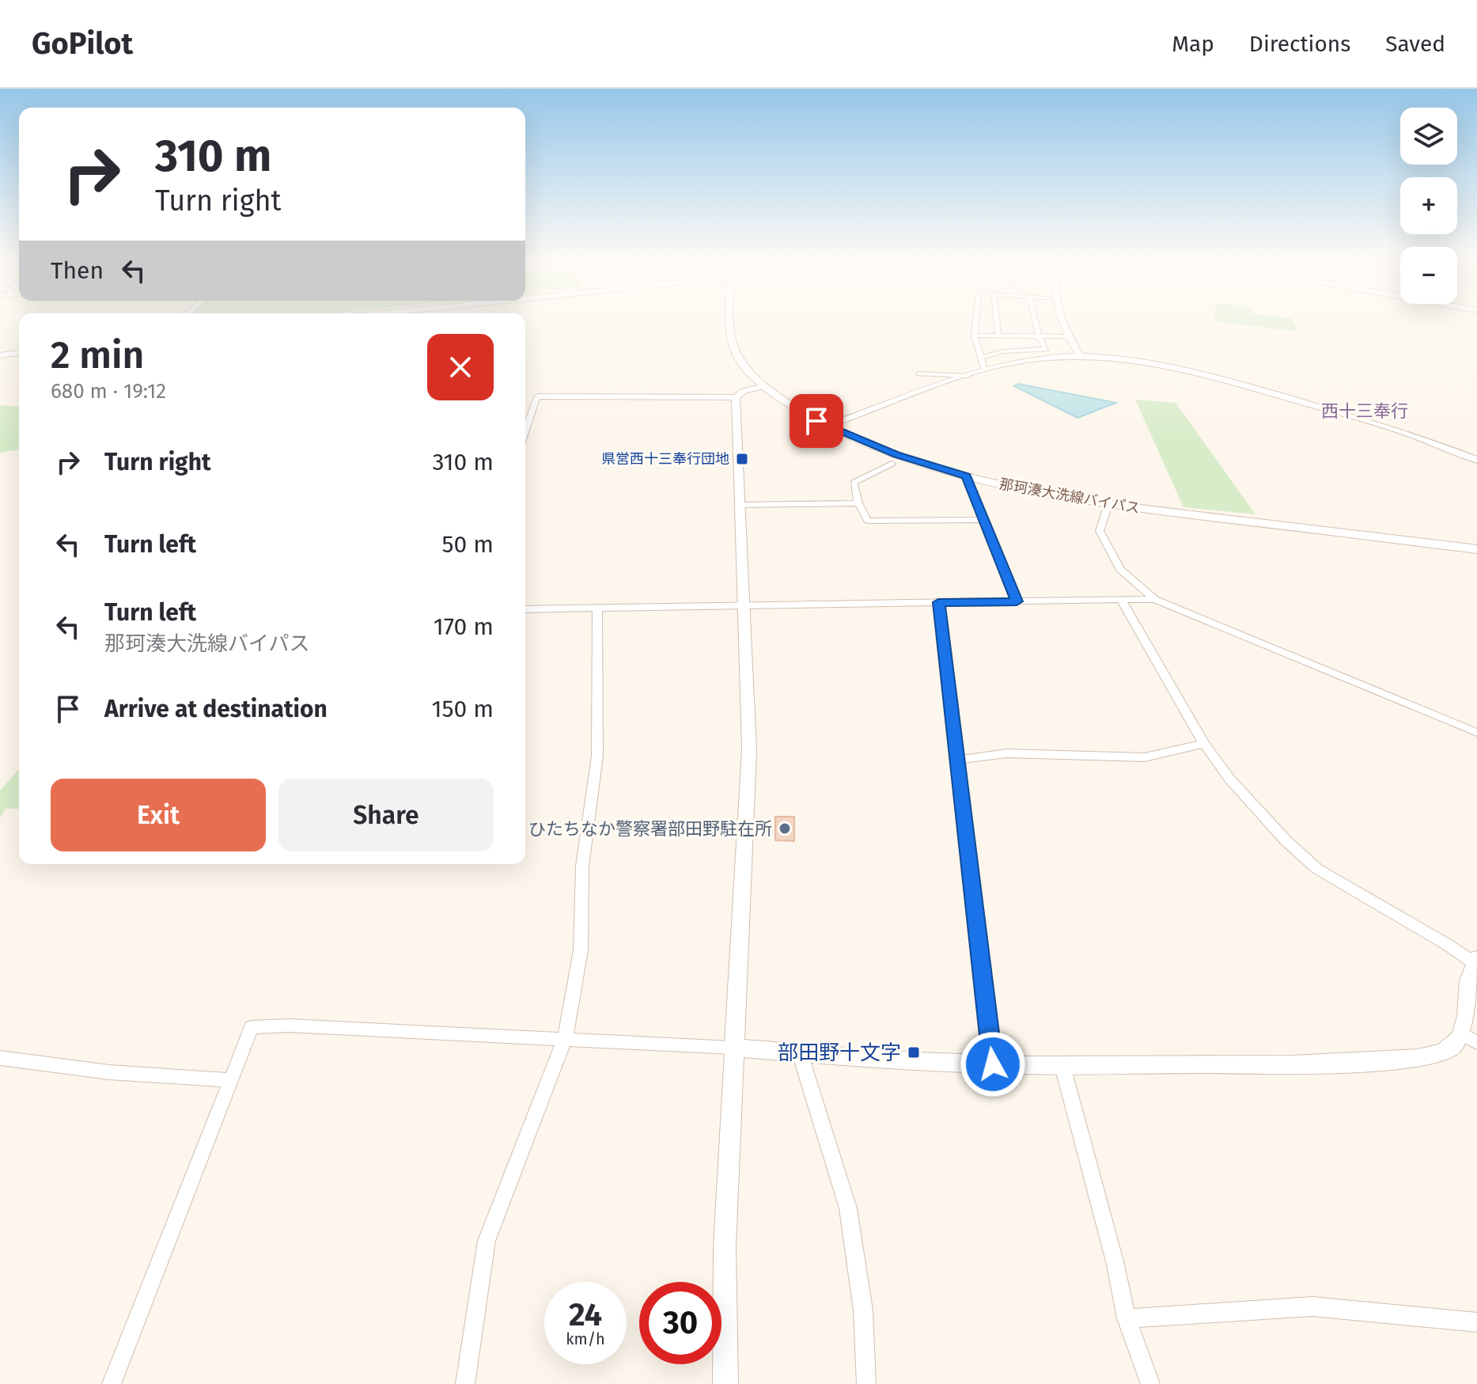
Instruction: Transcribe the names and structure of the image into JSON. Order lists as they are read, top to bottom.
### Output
{
  "streets": {
    "main road": ["那珂湊大洗線バイパス"]
  },
  "districts": ["西十三奉行"],
  "places": {
    "transit": ["県営西十三奉行団地", "部田野十文字"],
    "other": ["ひたちなか警察署部田野駐在所"]
  },
  "page": {
    "header": "GoPilot",
    "nav": ["Map", "Directions", "Saved"],
    "map_buttons": ["+", "−"],
    "turn": ["310 m", "Turn right"],
    "then": "Then",
    "heading": ["2 min", "680 m · 19:12"],
    "list": [
      {
        "name": "Turn right",
        "value": "310 m"
      },
      {
        "name": "Turn left",
        "value": "50 m"
      },
      {
        "name": "Turn left",
        "note": "那珂湊大洗線バイパス",
        "value": "170 m"
      },
      {
        "name": "Arrive at destination",
        "value": "150 m"
      }
    ],
    "buttons": ["Exit", "Share"],
    "speed": "24 km/h",
    "limit": "30"
  }
}
